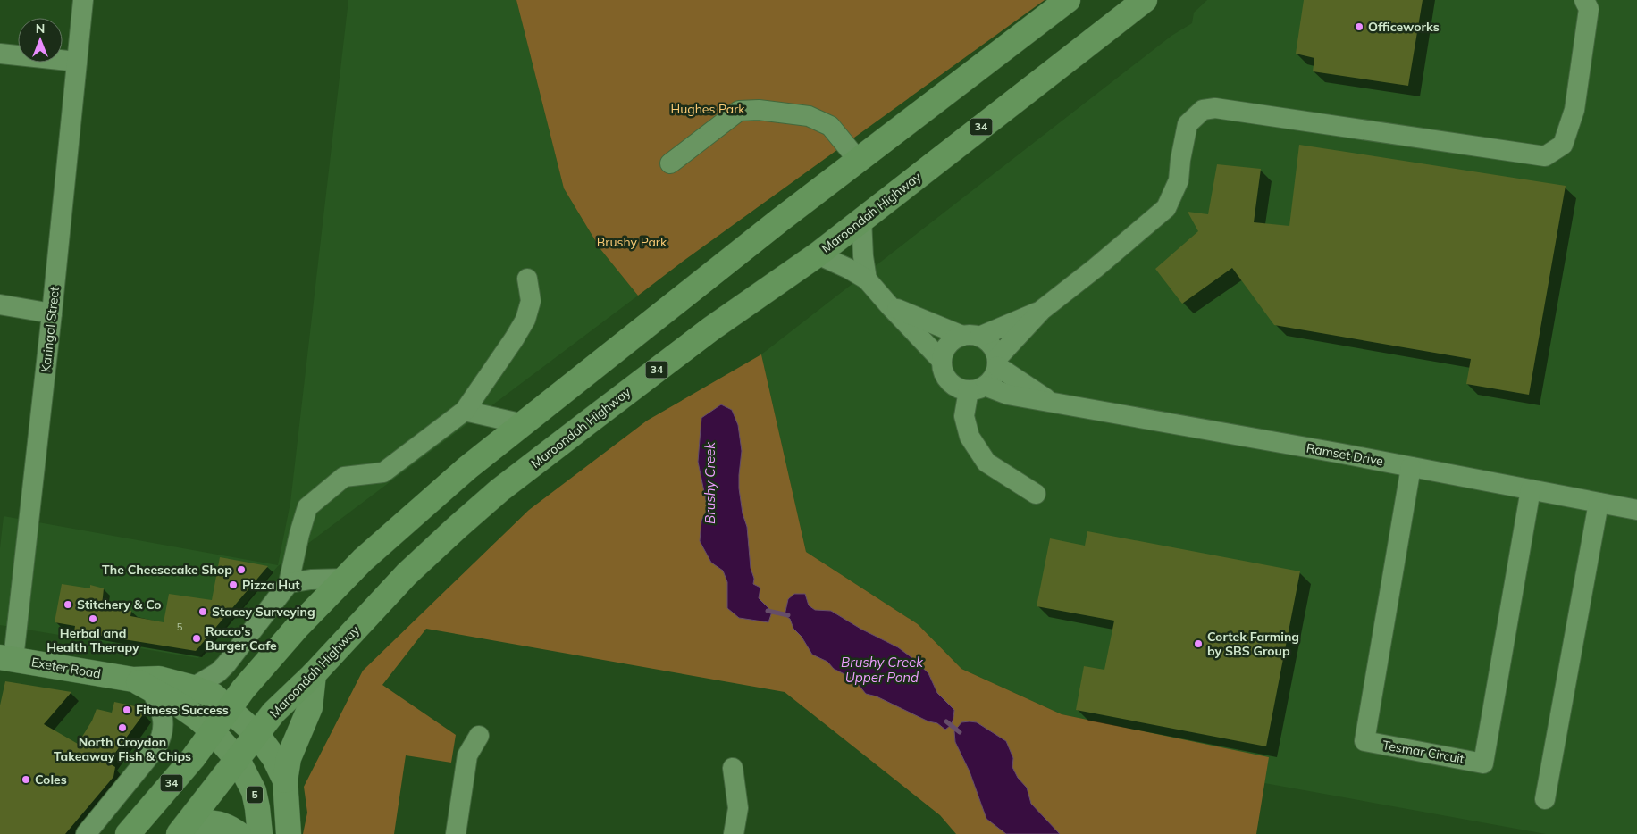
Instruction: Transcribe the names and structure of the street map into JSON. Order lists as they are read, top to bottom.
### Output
{
  "streets": {
    "highway": ["34", "Maroondah Highway"],
    "main road": ["Exeter Road", "5"],
    "street": ["Karingal Street", "Ramset Drive", "Tesmar Circuit"]
  },
  "crossings": [
    ["34", "Exeter Road"],
    ["34", "5"],
    ["Maroondah Highway", "Exeter Road"],
    ["Maroondah Highway", "5"],
    ["Karingal Street", "Exeter Road"],
    ["Ramset Drive", "Tesmar Circuit"],
    ["Exeter Road", "5"]
  ],
  "water": ["Brushy Creek", "Brushy Creek Upper Pond"],
  "parks": ["Hughes Park", "Brushy Park"],
  "places": [
    "Officeworks",
    "The Cheesecake Shop",
    "Pizza Hut",
    "Stitchery & Co",
    "Stacey Surveying",
    "Herbal and Health Therapy",
    "Rocco's Burger Cafe",
    "Cortek Farming by SBS Group",
    "Fitness Success",
    "North Croydon Takeaway Fish & Chips",
    "Coles"
  ],
  "house_numbers": ["5"],
  "north": "top"
}
